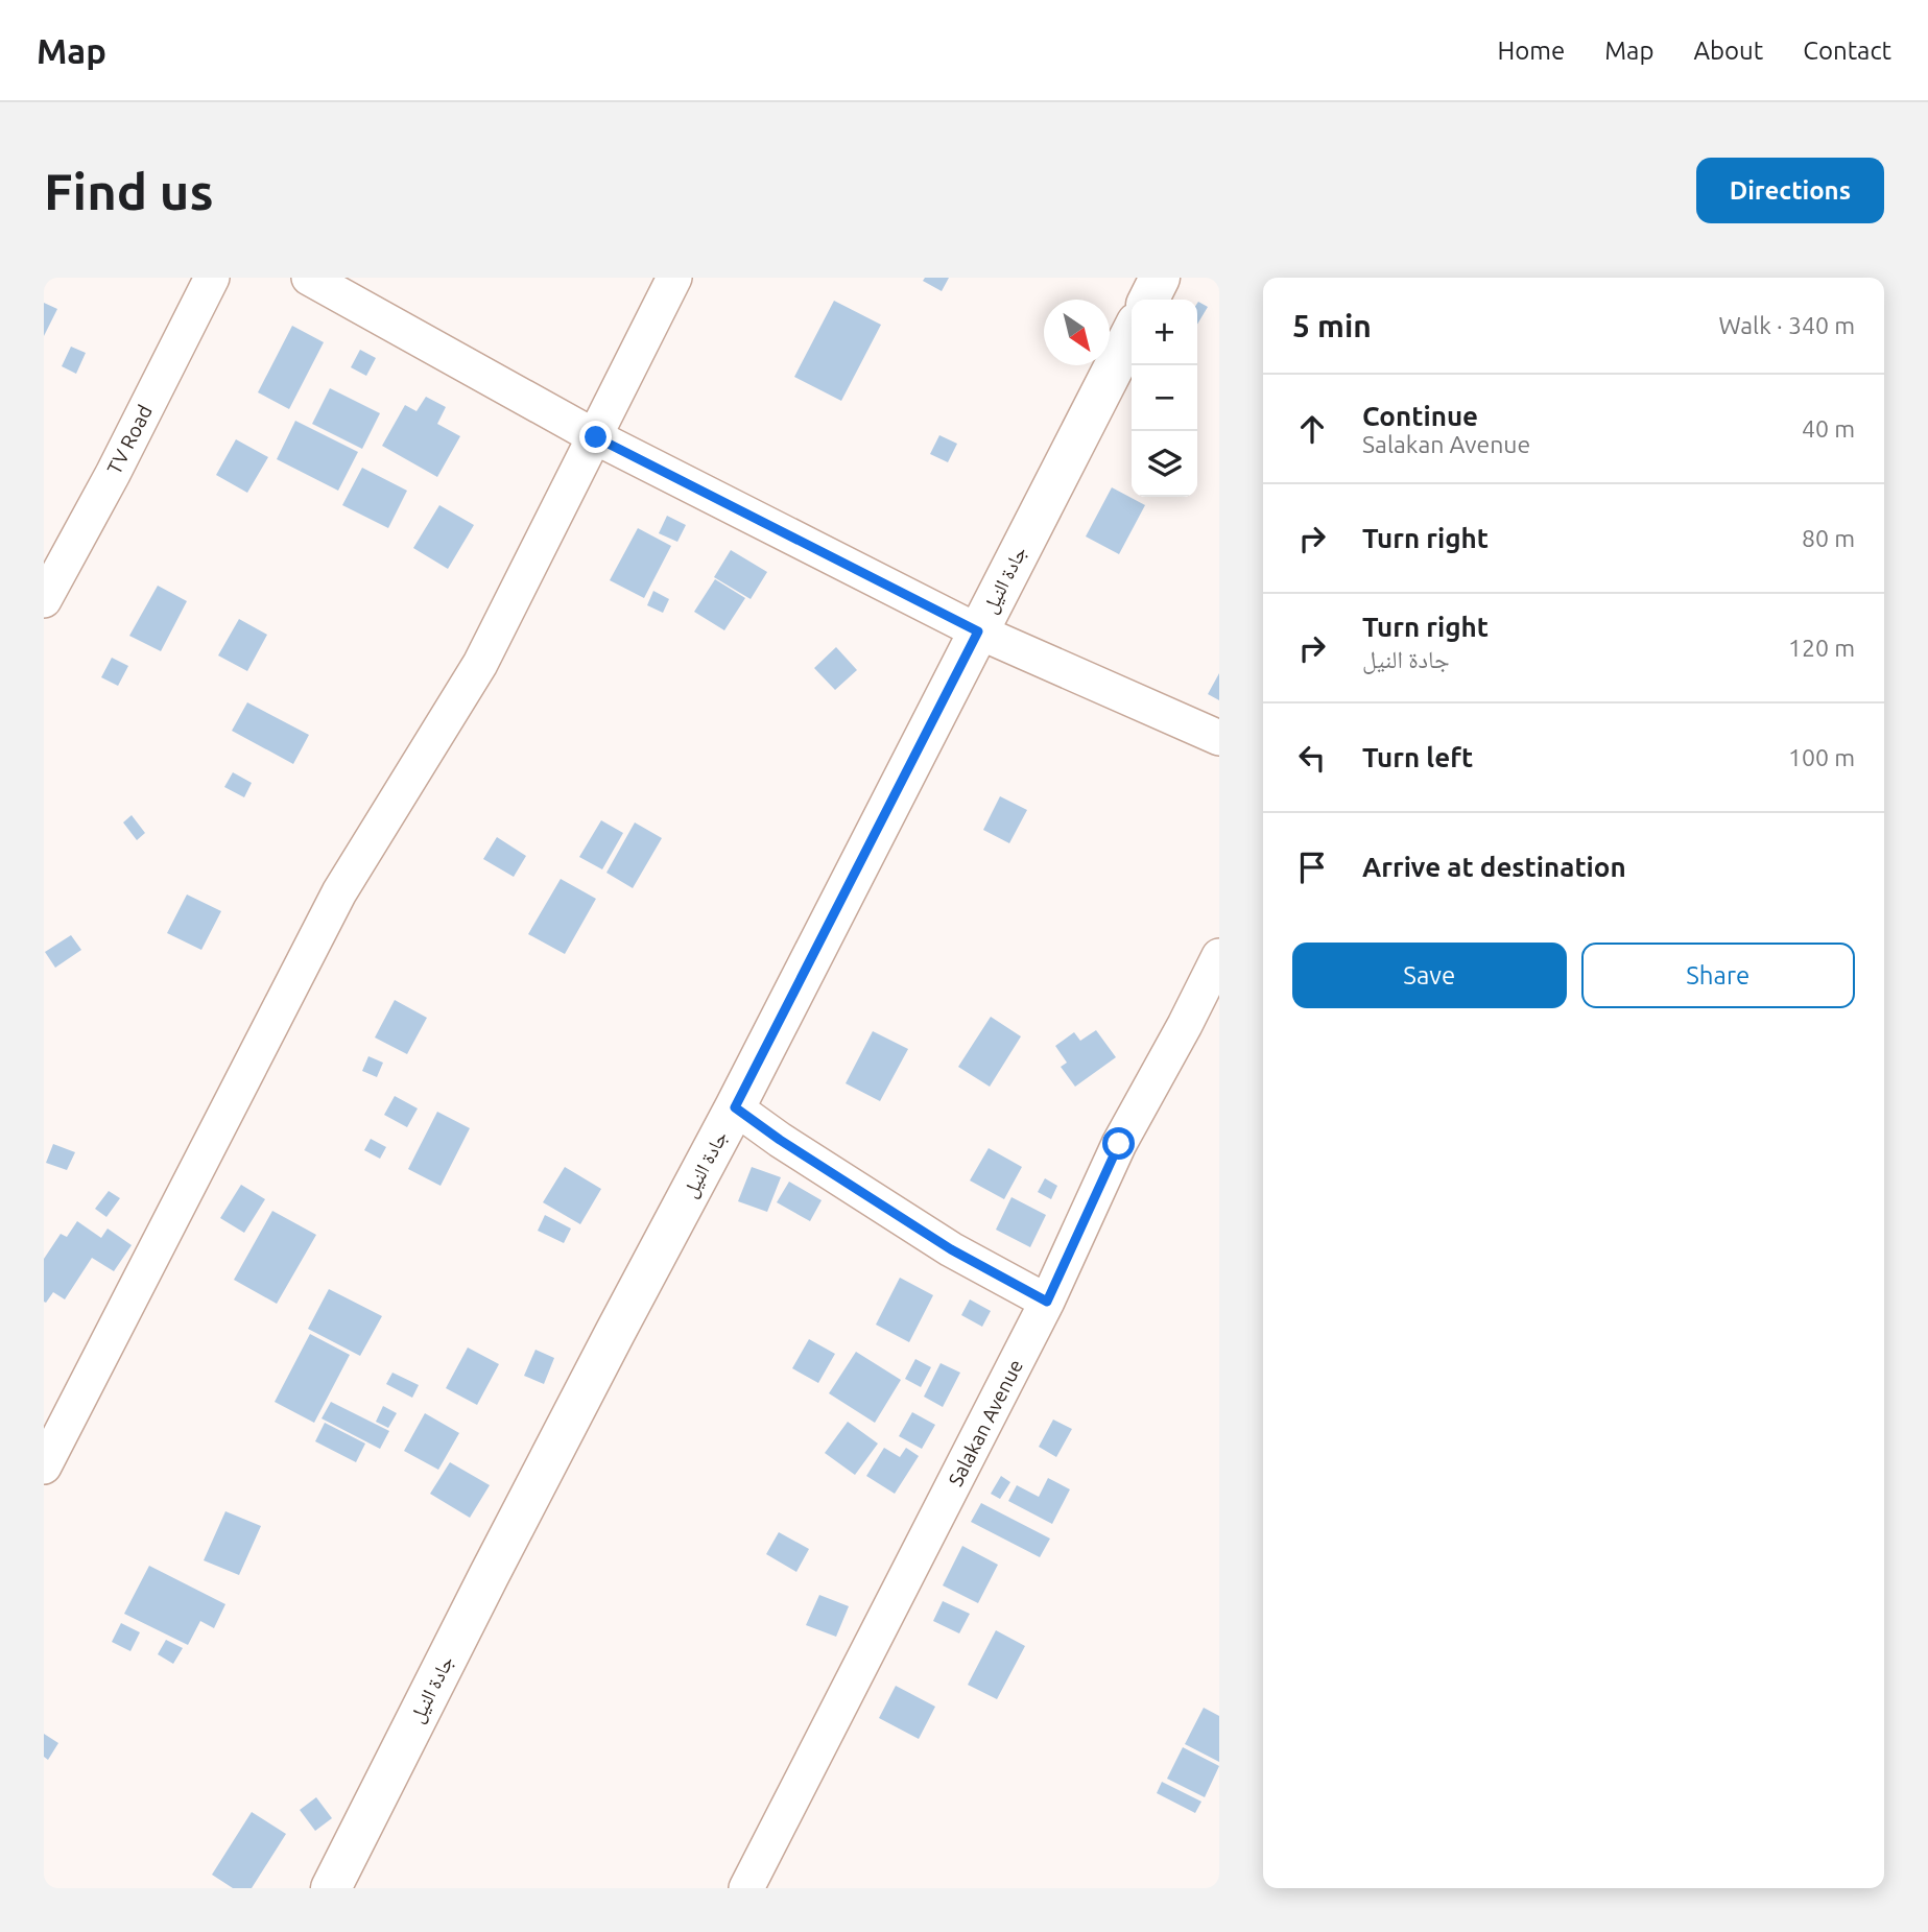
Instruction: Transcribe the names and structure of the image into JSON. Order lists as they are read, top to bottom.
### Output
{
  "streets": {
    "street": ["TV Road", "جادة النيل", "Salakan Avenue"]
  },
  "north": "bottom right",
  "page": {
    "header": "Map",
    "nav": [
      "Home",
      "Map",
      "About",
      "Contact"
    ],
    "buttons": [
      "Directions",
      ["Save", "Share"]
    ],
    "title": "Find us",
    "heading": ["5 min", "Walk · 340 m"],
    "map_buttons": ["+", "−"],
    "list": [
      ["Continue", "Salakan Avenue", "40 m"],
      ["Turn right", "80 m"],
      ["Turn right", "جادة النيل", "120 m"],
      ["Turn left", "100 m"],
      "Arrive at destination"
    ]
  }
}
